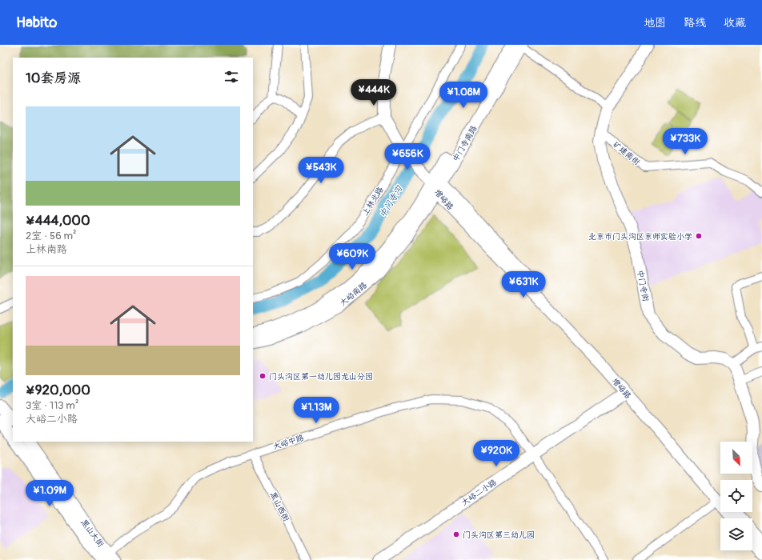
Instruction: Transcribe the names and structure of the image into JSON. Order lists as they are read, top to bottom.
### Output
{
  "streets": {
    "street": [
      "中门寺南路",
      "矿建南街",
      "增峪路",
      "上林北路",
      "中门寺街",
      "大峪南路",
      "大峪中路",
      "大峪二小路",
      "黑山西街",
      "黑山大街"
    ]
  },
  "crossings": [
    ["中门寺南路", "增峪路"],
    ["中门寺南路", "大峪南路"],
    ["矿建南街", "中门寺街"],
    ["增峪路", "大峪南路"],
    ["增峪路", "大峪二小路"],
    ["大峪中路", "大峪二小路"],
    ["大峪中路", "黑山西街"],
    ["大峪中路", "黑山大街"]
  ],
  "water": ["中门寺沟"],
  "places": ["北京市门头沟区京师实验小学", "门头沟区第一幼儿园龙山分园", "门头沟区第三幼儿园"],
  "north": "bottom right",
  "page": {
    "header": "Habito",
    "nav": ["地图", "路线", "收藏"],
    "heading": "10套房源",
    "price": [
      "¥444K",
      "¥1.08M",
      "¥733K",
      "¥656K",
      "¥543K",
      "¥609K",
      "¥631K",
      "¥1.13M",
      "¥920K",
      "¥1.09M"
    ],
    "list": [
      {
        "name": "¥444,000",
        "note": "2室 · 56 m² · 上林南路"
      },
      {
        "name": "¥920,000",
        "note": "3室 · 113 m² · 大峪二小路"
      }
    ]
  }
}
